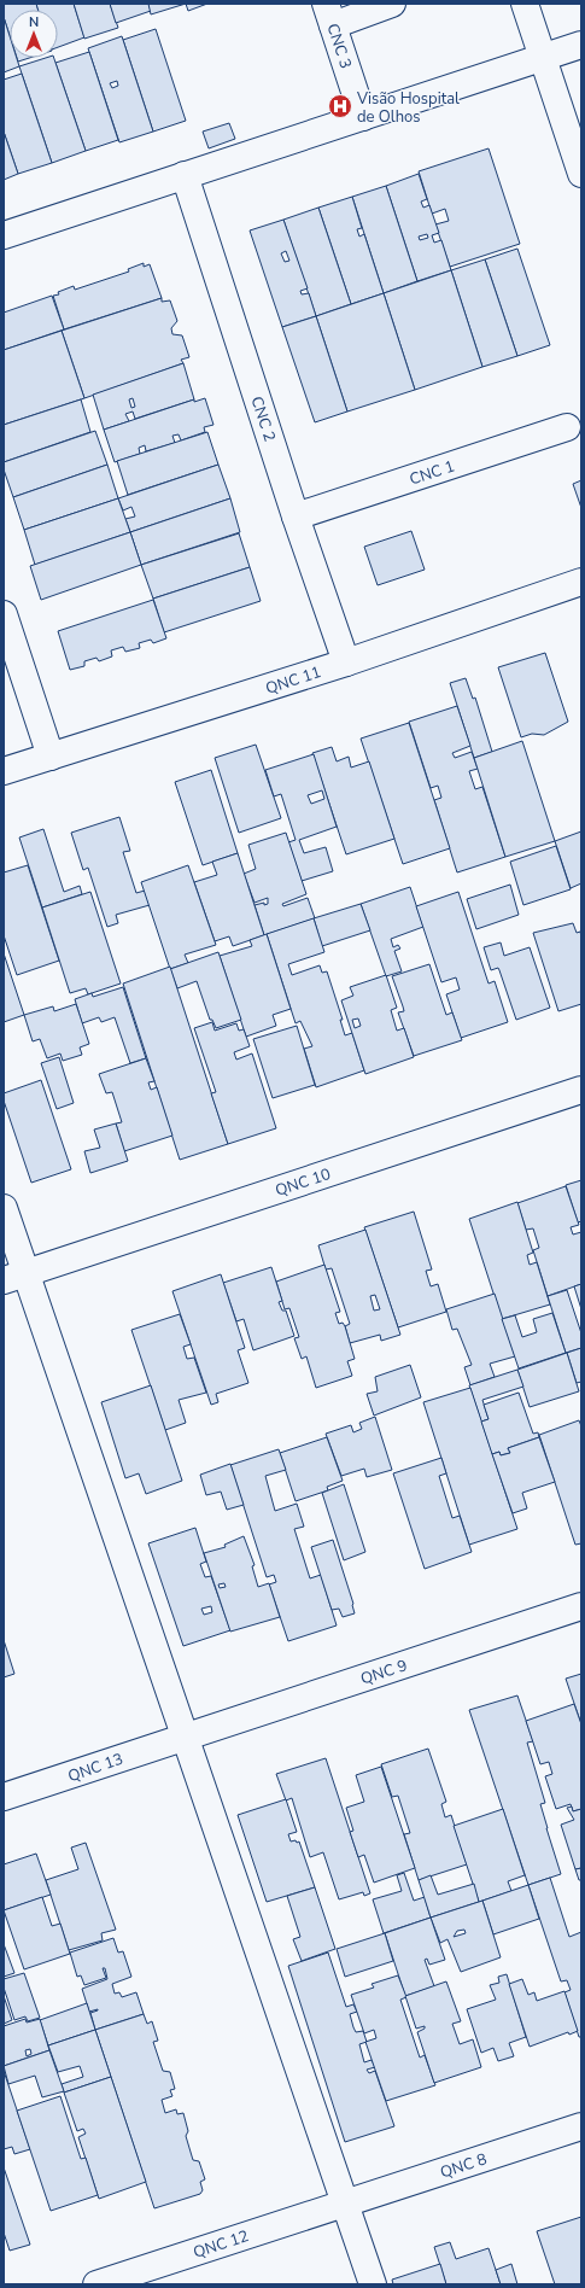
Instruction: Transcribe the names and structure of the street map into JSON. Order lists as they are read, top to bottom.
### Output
{
  "streets": {
    "street": [
      "CNC 3",
      "CNC 2",
      "CNC 1",
      "QNC 11",
      "QNC 10",
      "QNC 9",
      "QNC 13",
      "QNC 8",
      "QNC 12"
    ]
  },
  "crossings": [
    ["CNC 2", "CNC 1"],
    ["CNC 2", "QNC 11"],
    ["QNC 9", "QNC 13"],
    ["QNC 8", "QNC 12"]
  ],
  "places": {
    "hospital": ["Visão Hospital de Olhos"]
  },
  "north": "top"
}
